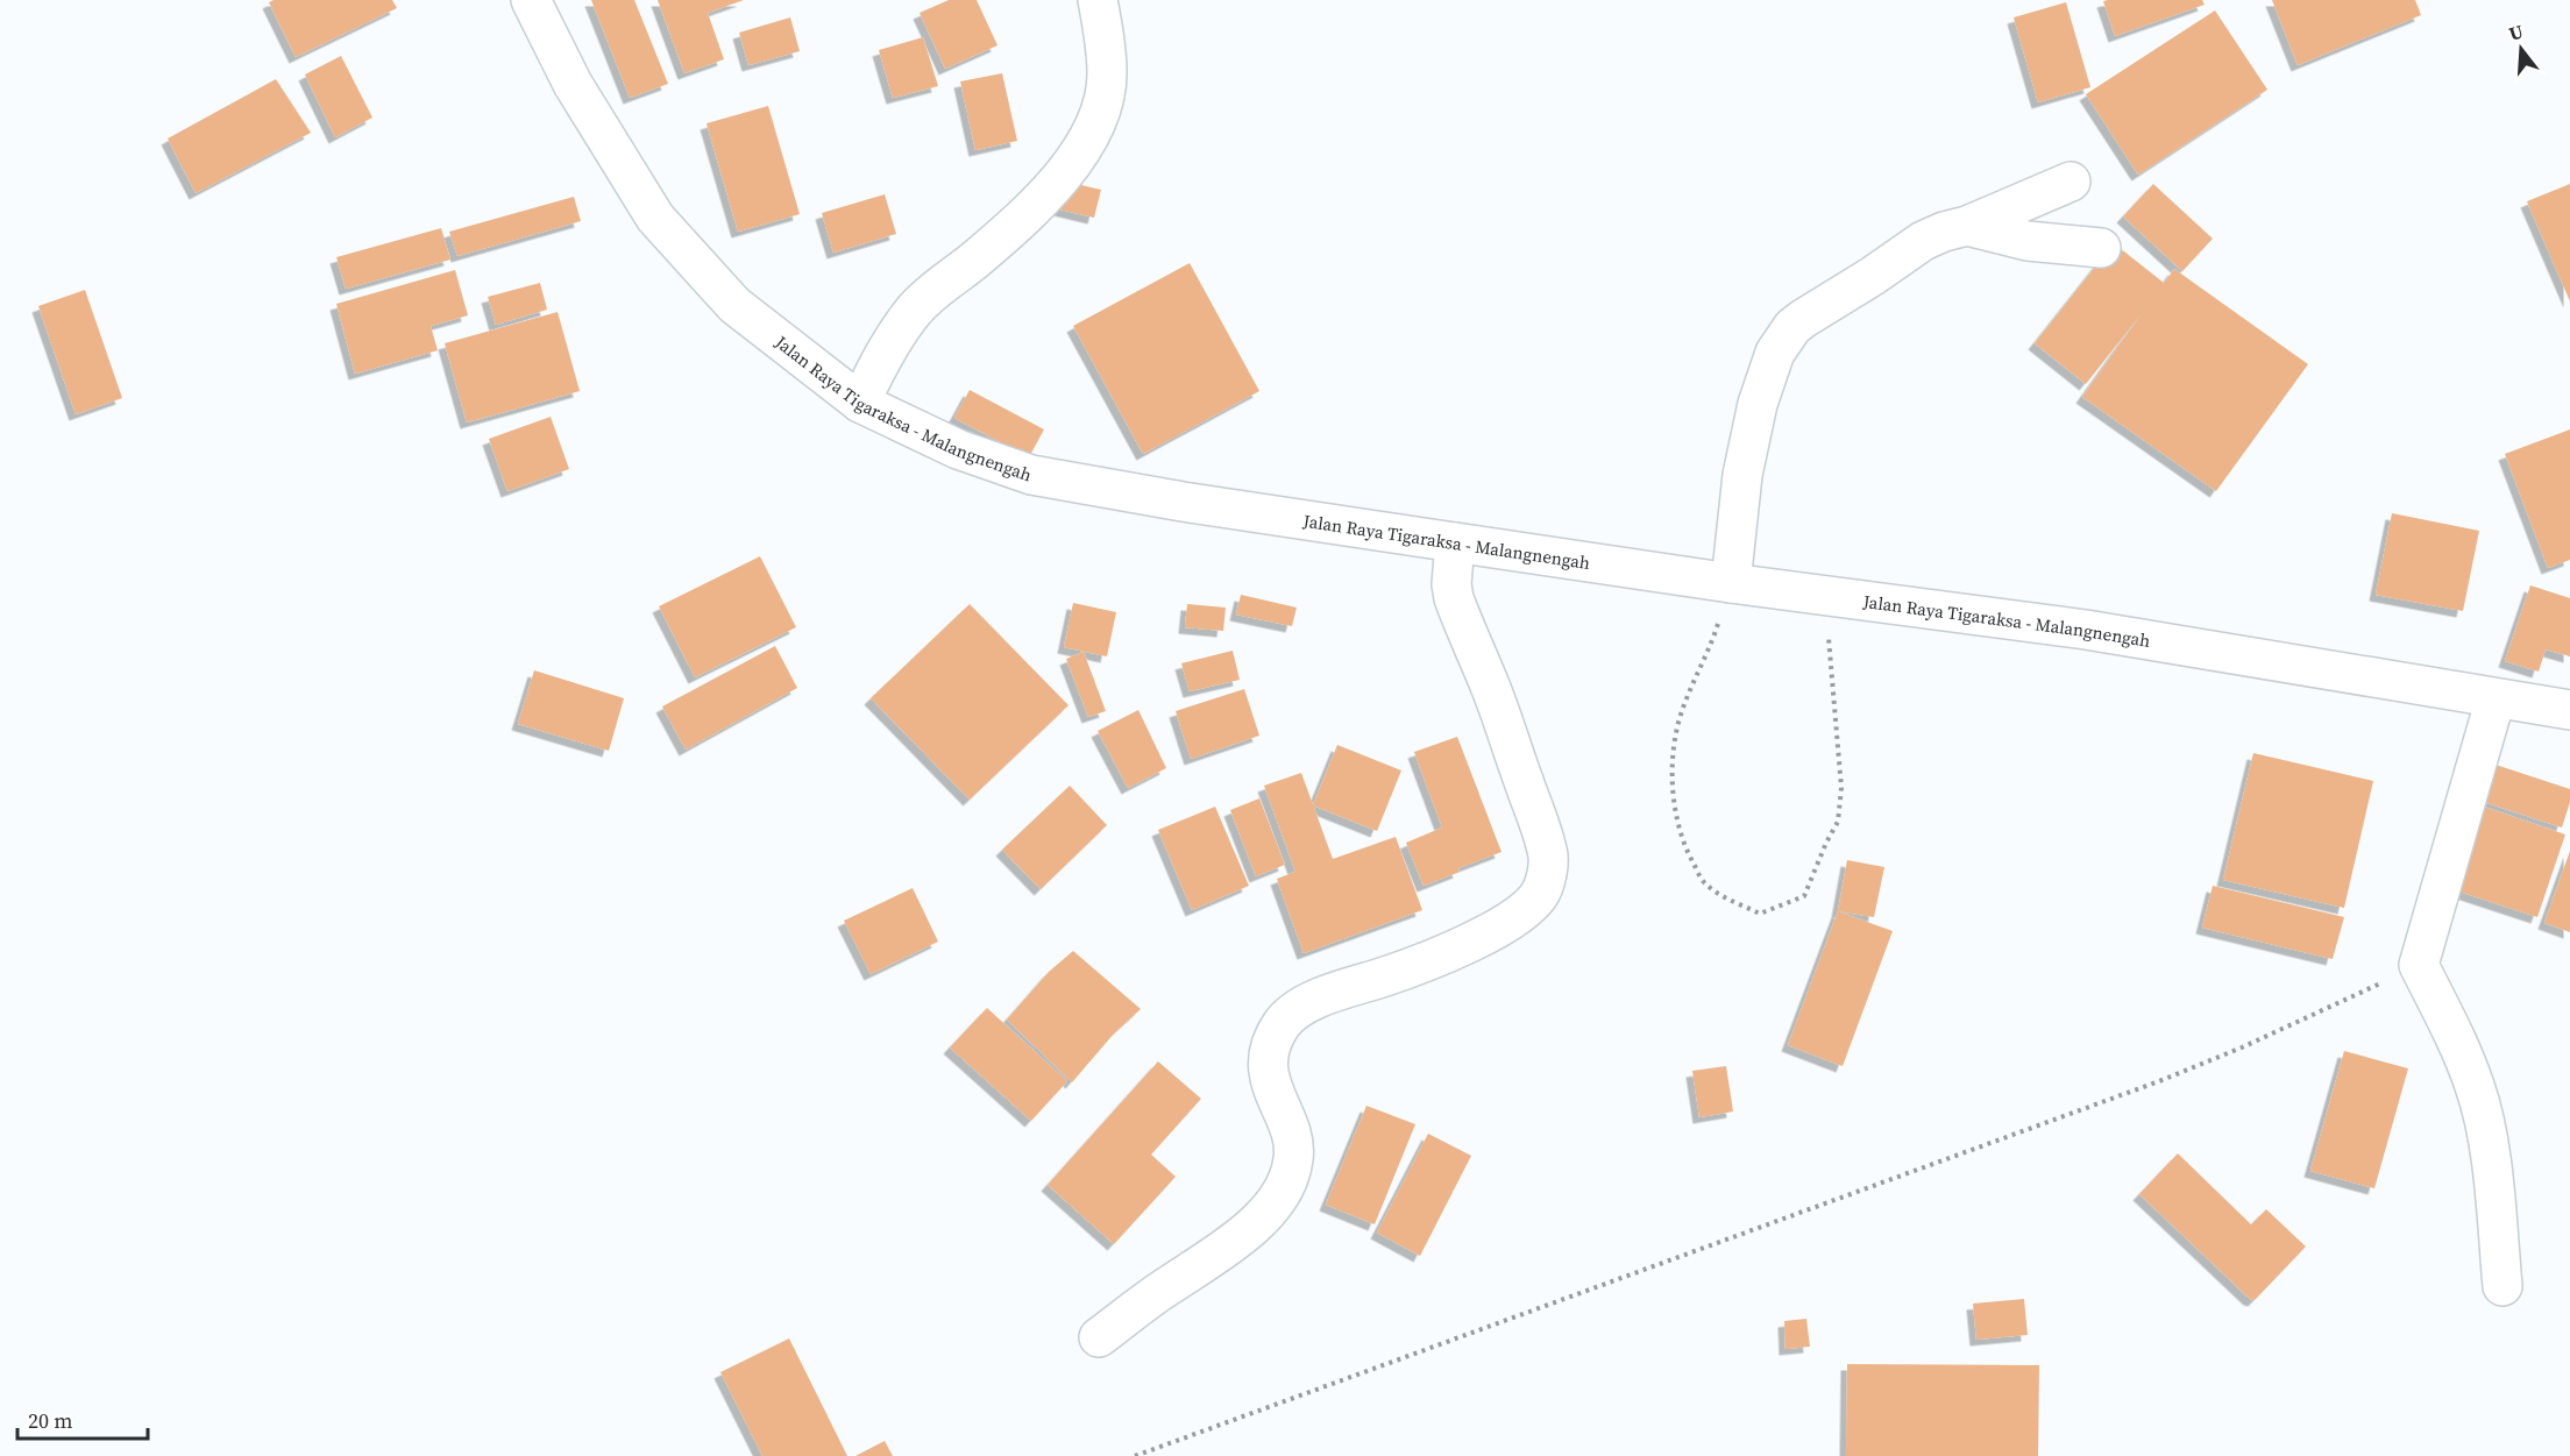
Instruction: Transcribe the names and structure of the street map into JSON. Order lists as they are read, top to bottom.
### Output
{
  "streets": {
    "main road": ["Jalan Raya Tigaraksa - Malangnengah"]
  },
  "scale_bar": "20 m",
  "north": "top"
}
